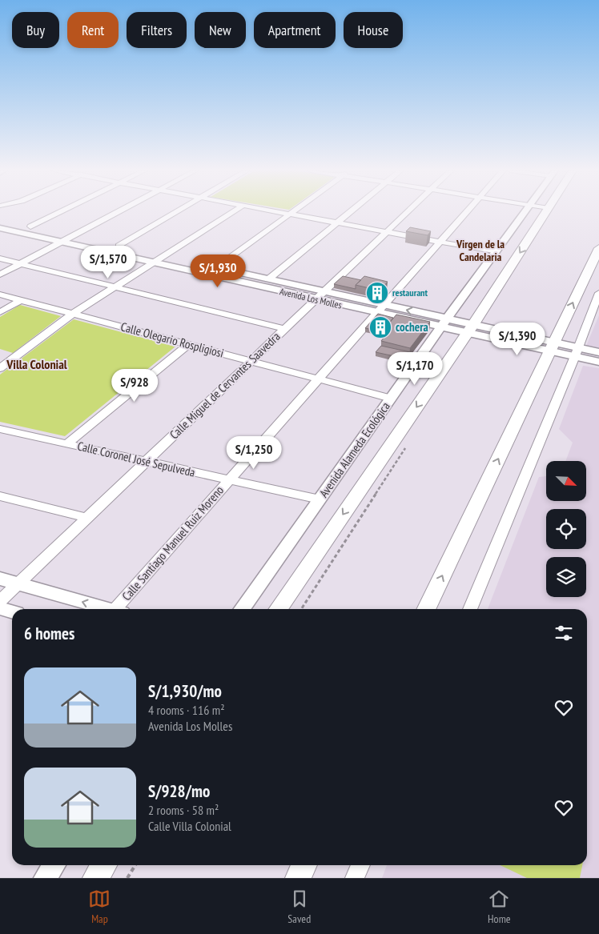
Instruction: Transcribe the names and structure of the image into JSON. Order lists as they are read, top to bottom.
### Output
{
  "streets": {
    "street": [
      "Avenida Los Molles",
      "Calle Olegario Rospligiosi",
      "Calle Miguel de Cervantes Saavedra",
      "Avenida Alameda Ecológica",
      "Calle Coronel José Sepulveda",
      "Calle Santiago Manuel Ruiz Moreno"
    ]
  },
  "crossings": [
    ["Avenida Los Molles", "Calle Miguel de Cervantes Saavedra"],
    ["Avenida Los Molles", "Avenida Alameda Ecológica"],
    ["Avenida Los Molles", "Calle Santiago Manuel Ruiz Moreno"],
    ["Calle Olegario Rospligiosi", "Calle Miguel de Cervantes Saavedra"],
    ["Calle Olegario Rospligiosi", "Avenida Alameda Ecológica"],
    ["Calle Olegario Rospligiosi", "Calle Santiago Manuel Ruiz Moreno"],
    ["Calle Miguel de Cervantes Saavedra", "Calle Coronel José Sepulveda"],
    ["Avenida Alameda Ecológica", "Calle Coronel José Sepulveda"],
    ["Calle Coronel José Sepulveda", "Calle Santiago Manuel Ruiz Moreno"]
  ],
  "districts": ["Virgen de la Candelaria", "Villa Colonial"],
  "places": {
    "building": ["restaurant", "cochera"]
  },
  "north": "bottom right",
  "page": {
    "chip": [
      "Buy",
      "Rent",
      "Filters",
      "New",
      "Apartment",
      "House"
    ],
    "price": [
      "S/1,570",
      "S/1,930",
      "S/1,390",
      "S/1,170",
      "S/928",
      "S/1,250"
    ],
    "heading": "6 homes",
    "list": [
      {
        "name": "S/1,930/mo",
        "note": "4 rooms · 116 m² · Avenida Los Molles"
      },
      {
        "name": "S/928/mo",
        "note": "2 rooms · 58 m² · Calle Villa Colonial"
      }
    ],
    "tabs": ["Map", "Saved", "Home"]
  }
}
